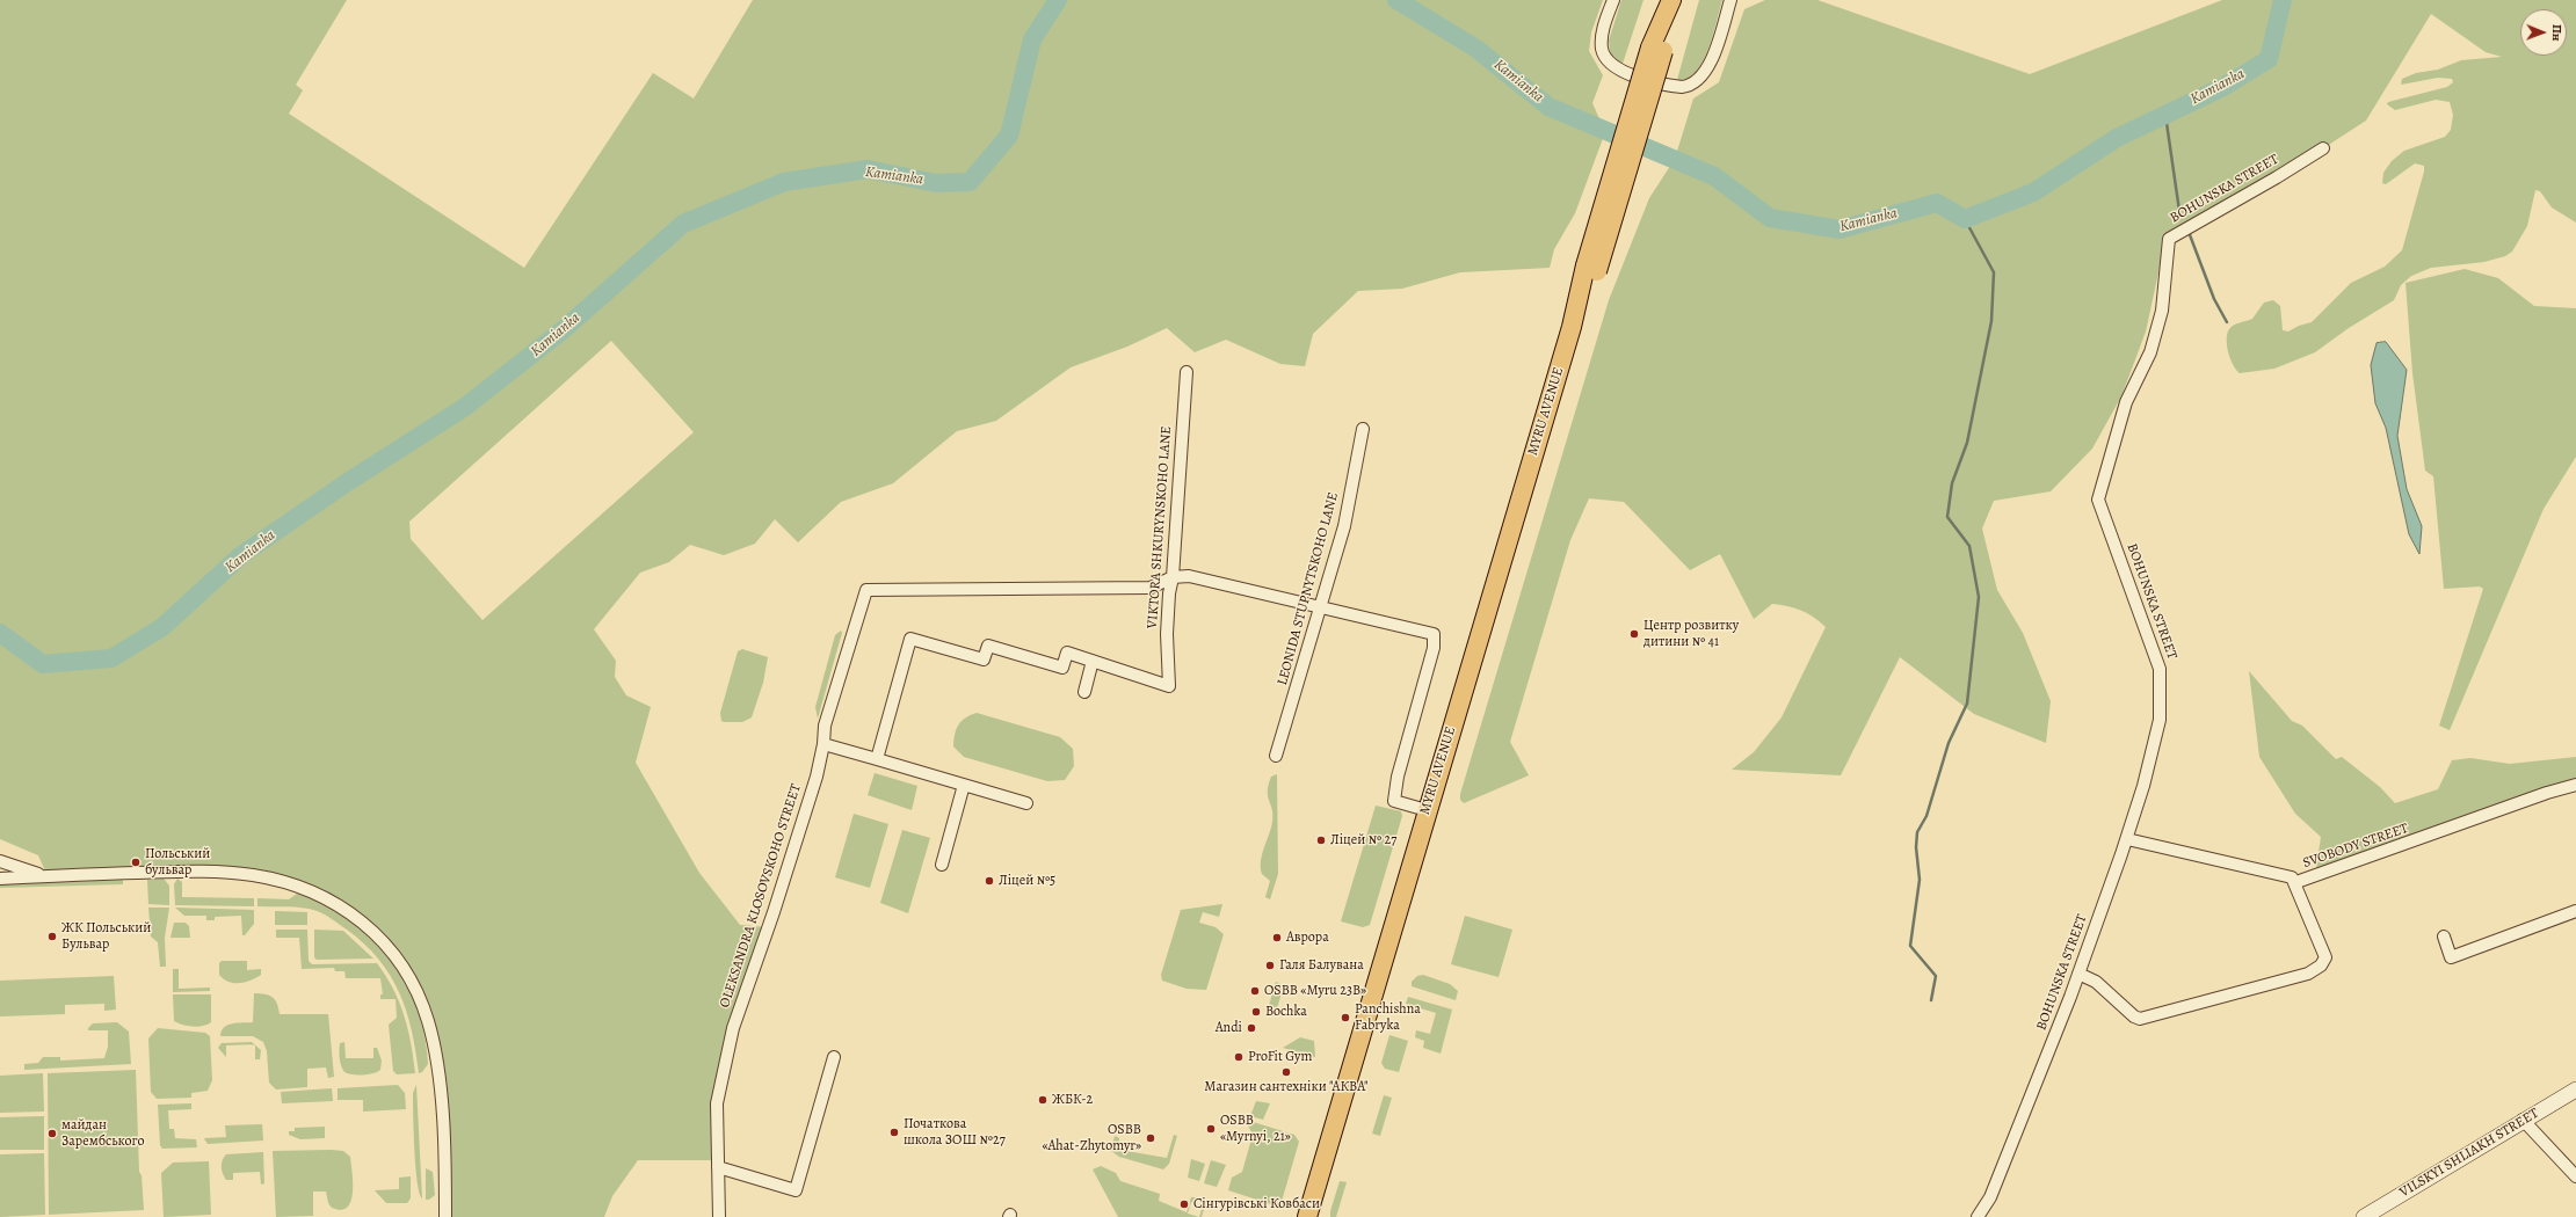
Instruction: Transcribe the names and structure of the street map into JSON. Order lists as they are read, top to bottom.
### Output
{
  "streets": {
    "main road": ["MYRU AVENUE"],
    "street": [
      "BOHUNSKA STREET",
      "VIKTORA SHKURYNSKOHO LANE",
      "LEONIDA STUPNYTSKOHO LANE",
      "SVOBODY STREET",
      "OLEKSANDRA KLOSOVSKOHO STREET",
      "VILSKYI SHLIAKH STREET"
    ]
  },
  "crossings": [
    ["BOHUNSKA STREET", "SVOBODY STREET"],
    ["VIKTORA SHKURYNSKOHO LANE", "OLEKSANDRA KLOSOVSKOHO STREET"]
  ],
  "water": ["Kamianka"],
  "places": [
    "Центр розвитку дитини № 41",
    "Ліцей № 27",
    "Польський бульвар",
    "Ліцей №5",
    "ЖК Польський Бульвар",
    "Аврора",
    "Галя Балувана",
    "OSBB «Myru 23B»",
    "Bochka",
    "Panchishna Fabryka",
    "Andi",
    "ProFit Gym",
    "Магазин сантехніки \"АКВА\"",
    "ЖБК-2",
    "OSBB «Myrnyi, 21»",
    "Початкова школа ЗОШ №27",
    "майдан Зарембського",
    "OSBB «Ahat-Zhytomyr»",
    "Сінгурівські Ковбаси"
  ],
  "north": "right"
}
